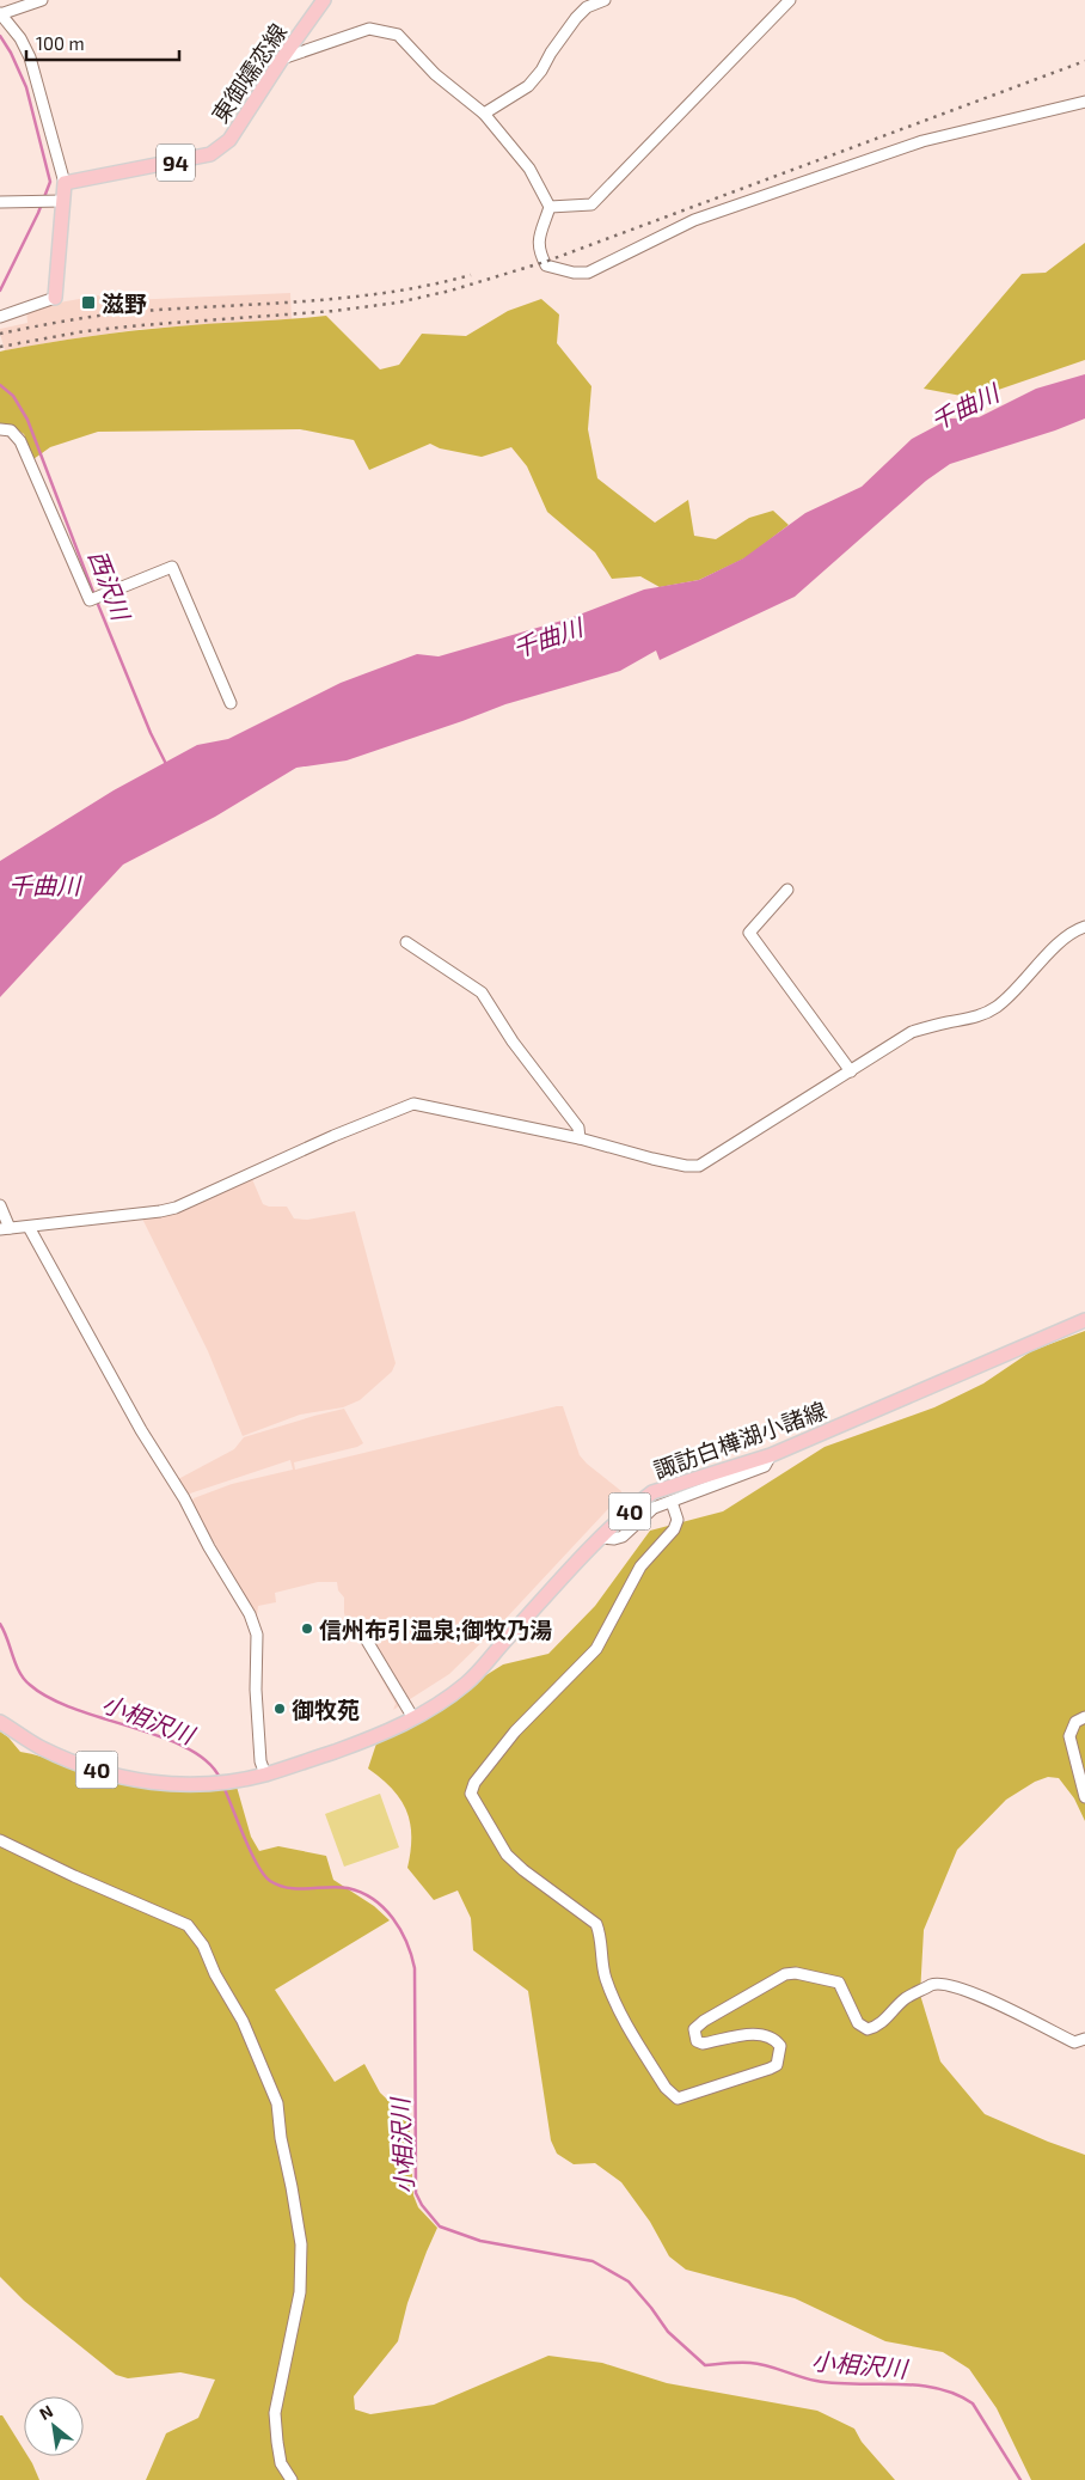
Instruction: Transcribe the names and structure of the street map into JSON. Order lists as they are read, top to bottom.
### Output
{
  "streets": {
    "main road": [
      "東御嬬恋線",
      "94",
      "諏訪白樺湖小諸線",
      "40"
    ]
  },
  "water": ["千曲川", "西沢川", "小相沢川"],
  "places": {
    "transit": ["滋野"],
    "other": ["信州布引温泉;御牧乃湯", "御牧苑"]
  },
  "scale_bar": "100 m",
  "north": "top left"
}
